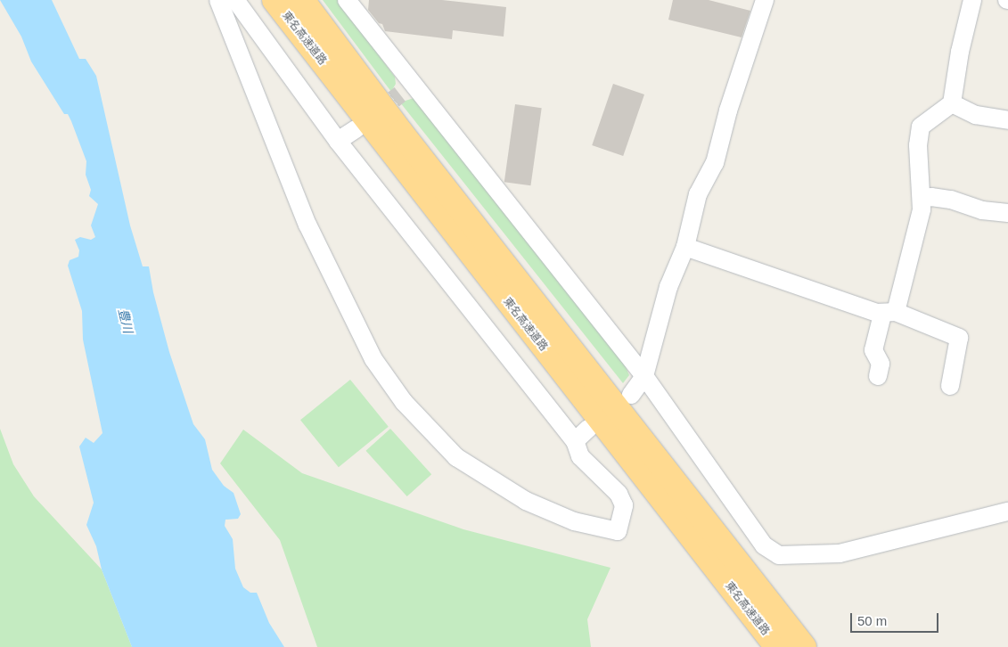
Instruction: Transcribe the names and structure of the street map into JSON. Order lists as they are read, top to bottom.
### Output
{
  "streets": {
    "highway": ["東名高速道路"]
  },
  "water": ["豊川"],
  "scale_bar": "50 m"
}
